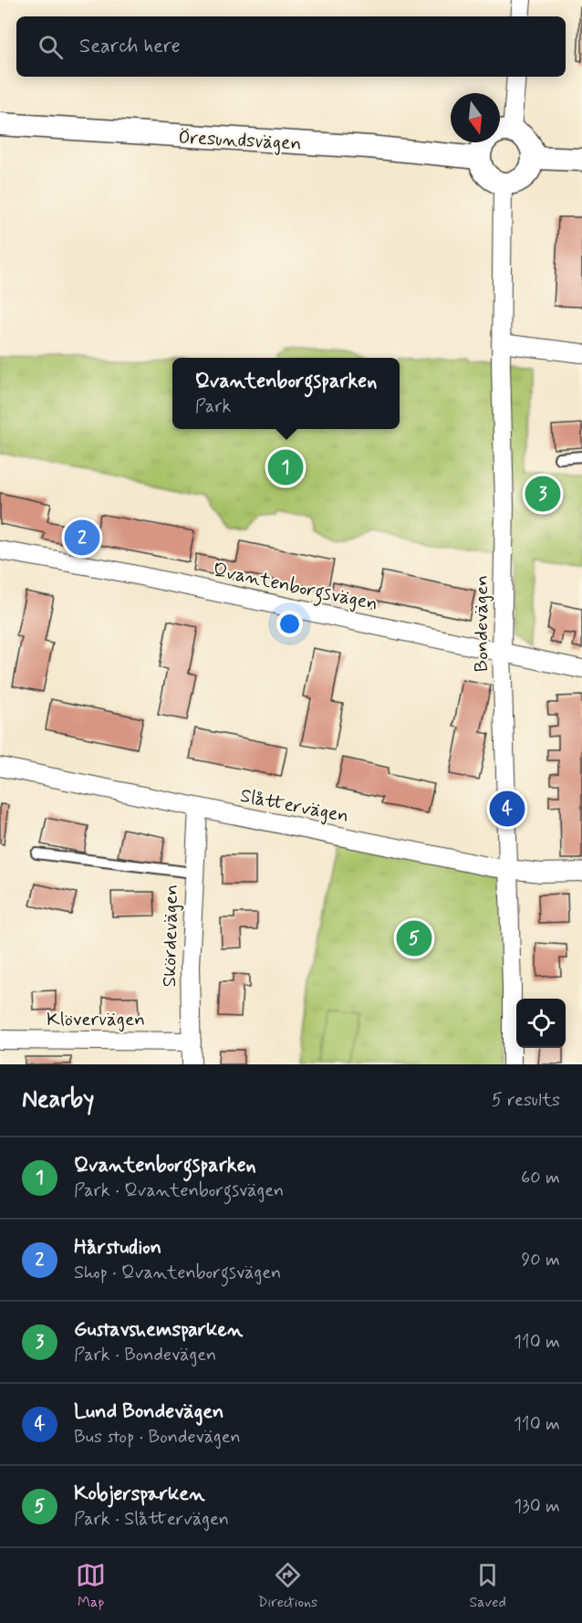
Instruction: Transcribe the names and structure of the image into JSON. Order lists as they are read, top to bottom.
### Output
{
  "streets": {
    "street": [
      "Öresundsvägen",
      "Qvantenborgsvägen",
      "Bondevägen",
      "Slåttervägen",
      "Skördevägen",
      "Klövervägen"
    ]
  },
  "crossings": [
    ["Öresundsvägen", "Bondevägen"],
    ["Qvantenborgsvägen", "Bondevägen"],
    ["Bondevägen", "Slåttervägen"],
    ["Slåttervägen", "Skördevägen"],
    ["Skördevägen", "Klövervägen"]
  ],
  "north": "bottom",
  "page": {
    "search": "Search here",
    "popup": ["Qvantenborgsparken", "Park"],
    "pins": [
      "1",
      "3",
      "2",
      "4",
      "5"
    ],
    "heading": ["Nearby", "5 results"],
    "list": [
      {
        "mark": "1",
        "name": "Qvantenborgsparken",
        "note": "Park · Qvantenborgsvägen",
        "value": "60 m"
      },
      {
        "mark": "2",
        "name": "Hårstudion",
        "note": "Shop · Qvantenborgsvägen",
        "value": "90 m"
      },
      {
        "mark": "3",
        "name": "Gustavshemsparken",
        "note": "Park · Bondevägen",
        "value": "110 m"
      },
      {
        "mark": "4",
        "name": "Lund Bondevägen",
        "note": "Bus stop · Bondevägen",
        "value": "110 m"
      },
      {
        "mark": "5",
        "name": "Kobjersparken",
        "note": "Park · Slåttervägen",
        "value": "130 m"
      }
    ],
    "nav": ["Map", "Directions", "Saved"]
  }
}
